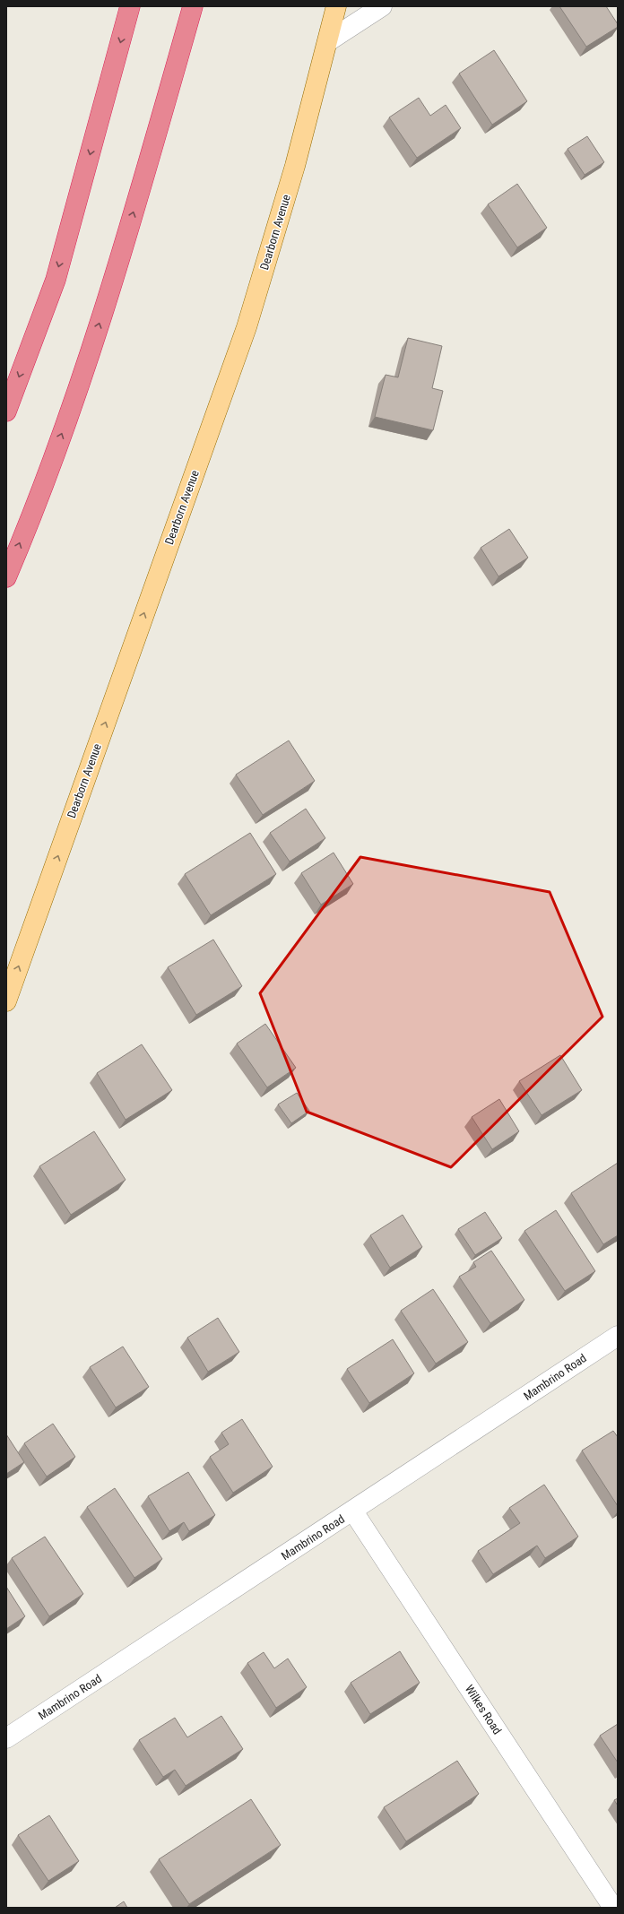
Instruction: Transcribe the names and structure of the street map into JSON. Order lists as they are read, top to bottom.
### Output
{
  "streets": {
    "main road": ["Dearborn Avenue"],
    "street": ["Mambrino Road", "Wilkes Road"]
  },
  "crossings": [
    ["Mambrino Road", "Wilkes Road"]
  ],
  "one_way": ["Dearborn Avenue"]
}
